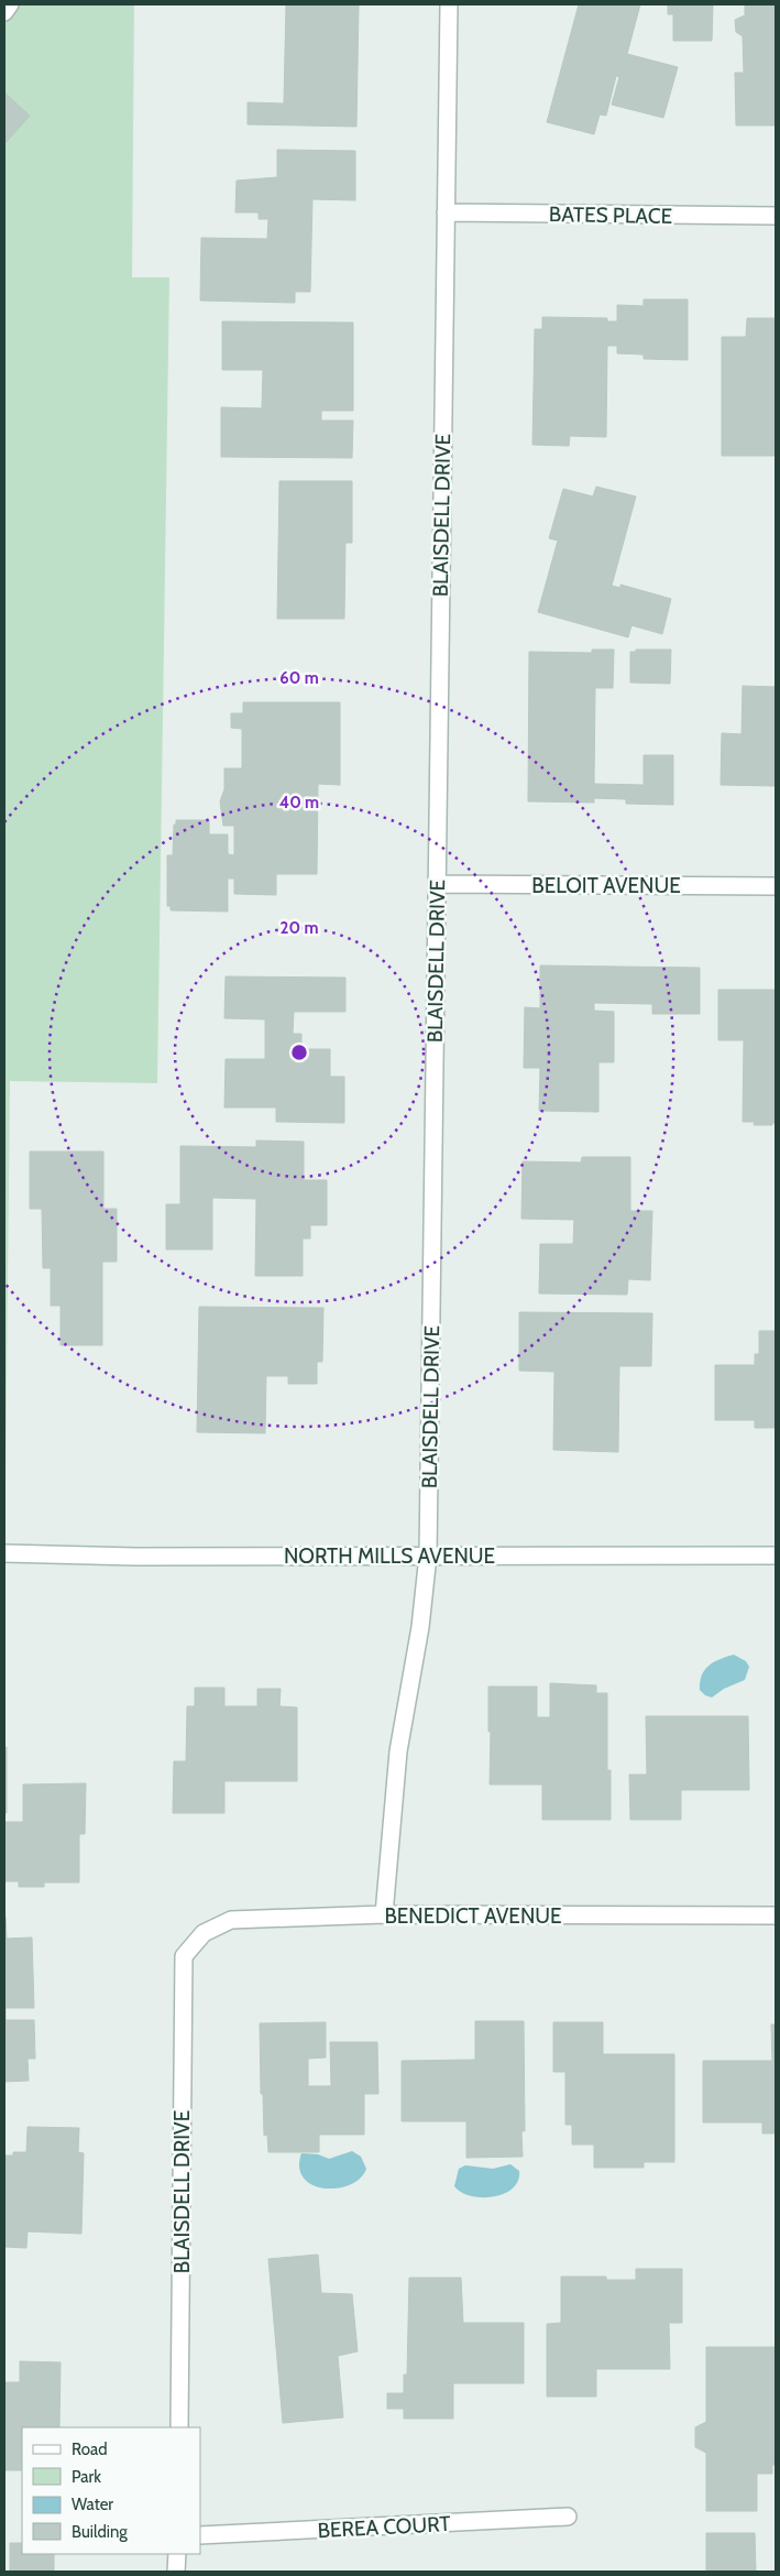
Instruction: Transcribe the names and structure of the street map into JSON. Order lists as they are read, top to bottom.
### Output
{
  "streets": {
    "street": [
      "BATES PLACE",
      "BLAISDELL DRIVE",
      "BELOIT AVENUE",
      "NORTH MILLS AVENUE",
      "BENEDICT AVENUE",
      "BEREA COURT"
    ]
  },
  "crossings": [
    ["BATES PLACE", "BLAISDELL DRIVE"],
    ["BLAISDELL DRIVE", "BELOIT AVENUE"],
    ["BLAISDELL DRIVE", "NORTH MILLS AVENUE"],
    ["BLAISDELL DRIVE", "BENEDICT AVENUE"]
  ],
  "legend": [
    "Road",
    "Park",
    "Water",
    "Building"
  ],
  "rings": ["60 m", "40 m", "20 m"]
}
